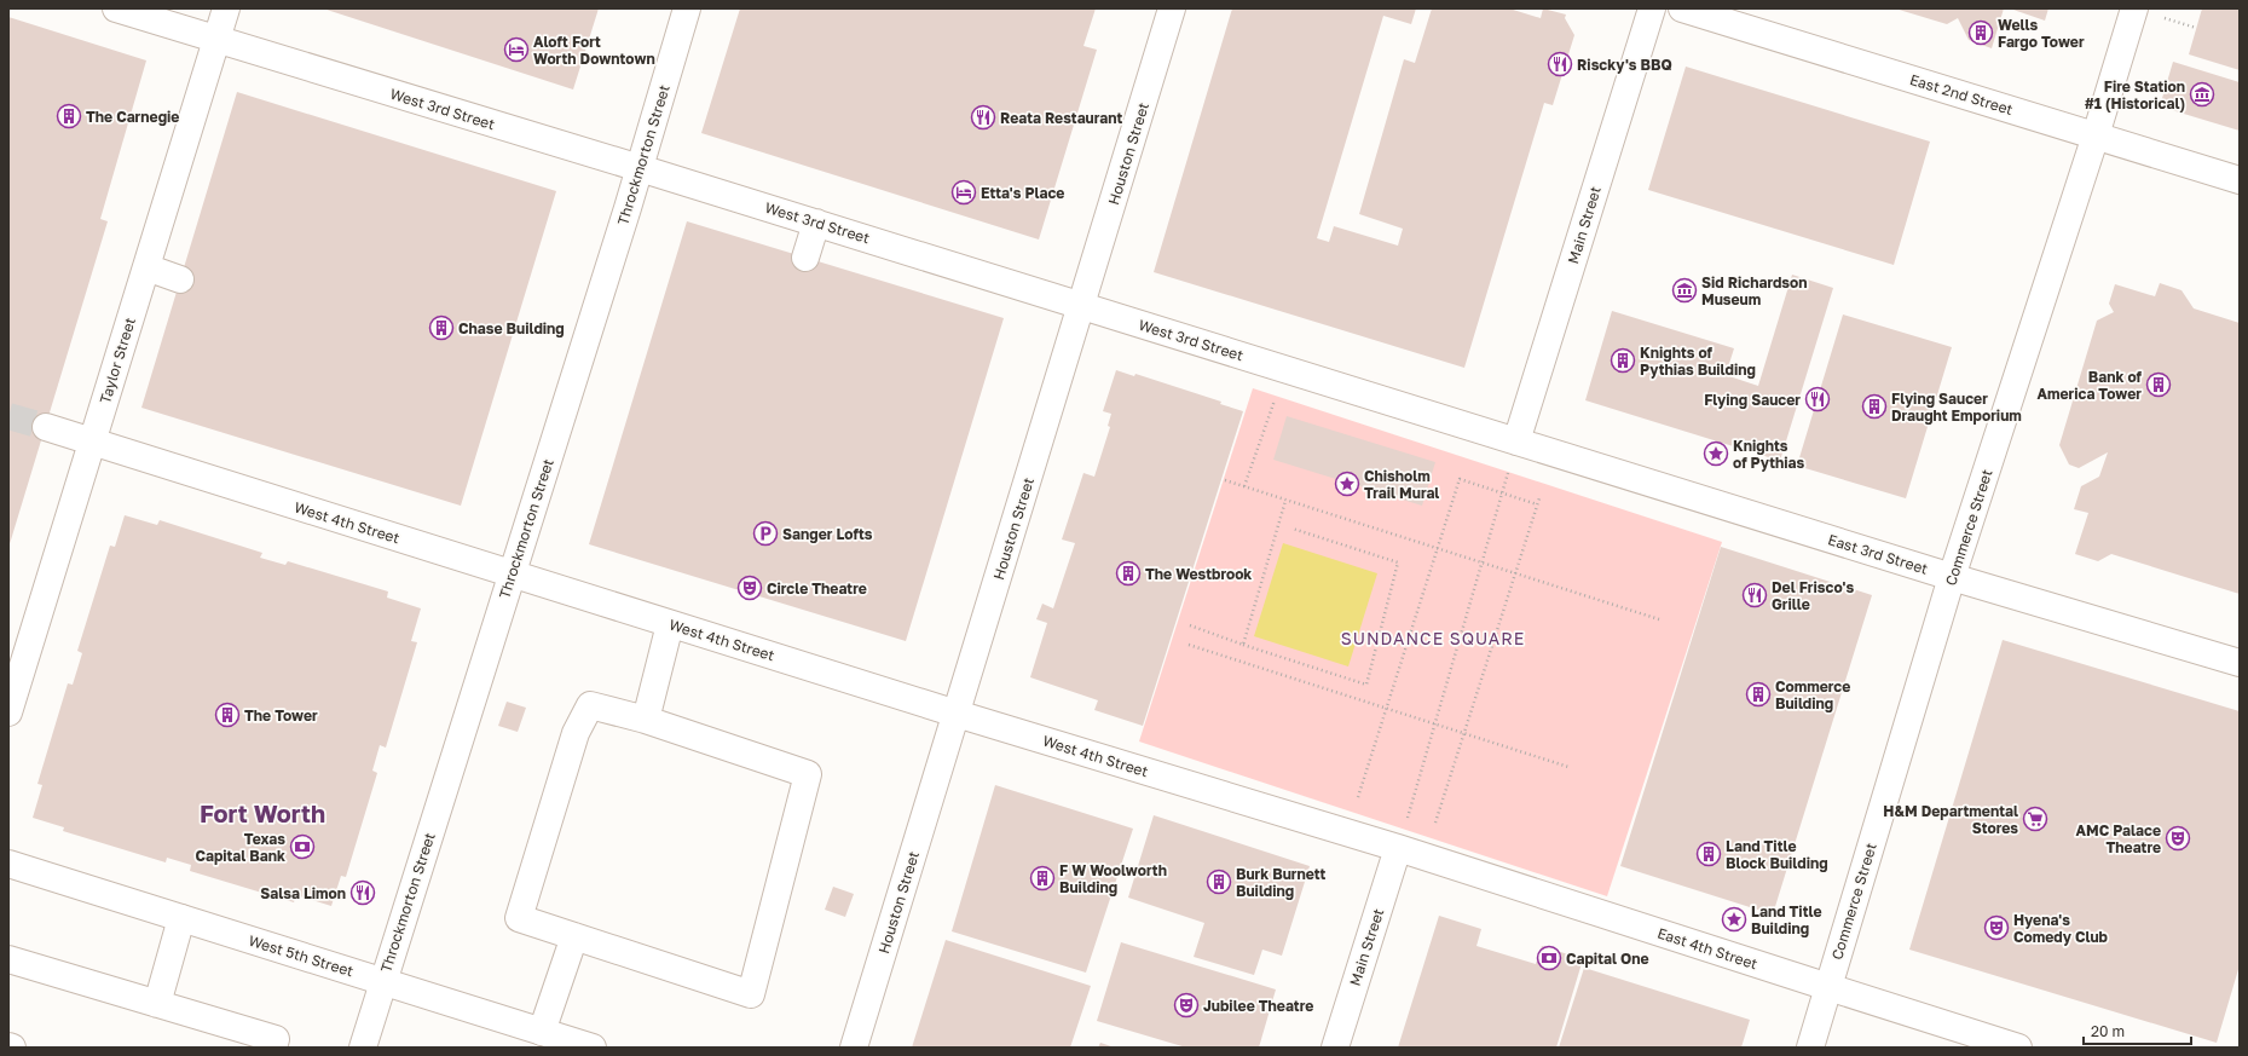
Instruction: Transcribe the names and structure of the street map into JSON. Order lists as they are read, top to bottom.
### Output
{
  "streets": {
    "street": [
      "East 2nd Street",
      "West 3rd Street",
      "Houston Street",
      "Throckmorton Street",
      "Main Street",
      "Taylor Street",
      "West 4th Street",
      "Commerce Street",
      "East 3rd Street",
      "East 4th Street",
      "West 5th Street"
    ]
  },
  "crossings": [
    ["East 2nd Street", "Commerce Street"],
    ["West 3rd Street", "Houston Street"],
    ["West 3rd Street", "Throckmorton Street"],
    ["West 3rd Street", "Main Street"],
    ["West 3rd Street", "Taylor Street"],
    ["West 3rd Street", "East 3rd Street"],
    ["Houston Street", "West 4th Street"],
    ["Throckmorton Street", "West 4th Street"],
    ["Throckmorton Street", "West 5th Street"],
    ["Main Street", "West 4th Street"],
    ["Main Street", "East 3rd Street"],
    ["Main Street", "East 4th Street"],
    ["Taylor Street", "West 4th Street"],
    ["West 4th Street", "East 4th Street"],
    ["Commerce Street", "East 3rd Street"],
    ["Commerce Street", "East 4th Street"]
  ],
  "districts": ["SUNDANCE SQUARE", "Fort Worth"],
  "places": {
    "building": [
      "Wells Fargo Tower",
      "The Carnegie",
      "Chase Building",
      "Knights of Pythias Building",
      "Bank of America Tower",
      "Flying Saucer Draught Emporium",
      "The Westbrook",
      "Commerce Building",
      "The Tower",
      "Land Title Block Building",
      "F W Woolworth Building",
      "Burk Burnett Building"
    ],
    "hotel": ["Aloft Fort Worth Downtown", "Etta's Place"],
    "restaurant": [
      "Riscky's BBQ",
      "Reata Restaurant",
      "Flying Saucer",
      "Del Frisco's Grille",
      "Salsa Limon"
    ],
    "museum": ["Fire Station #1 (Historical)", "Sid Richardson Museum"],
    "place": ["Knights of Pythias", "Chisholm Trail Mural", "Land Title Building"],
    "parking": ["Sanger Lofts"],
    "theatre": [
      "Circle Theatre",
      "AMC Palace Theatre",
      "Hyena's Comedy Club",
      "Jubilee Theatre"
    ],
    "supermarket": ["H&M Departmental Stores"],
    "bank": ["Texas Capital Bank", "Capital One"]
  },
  "scale_bar": "20 m"
}
